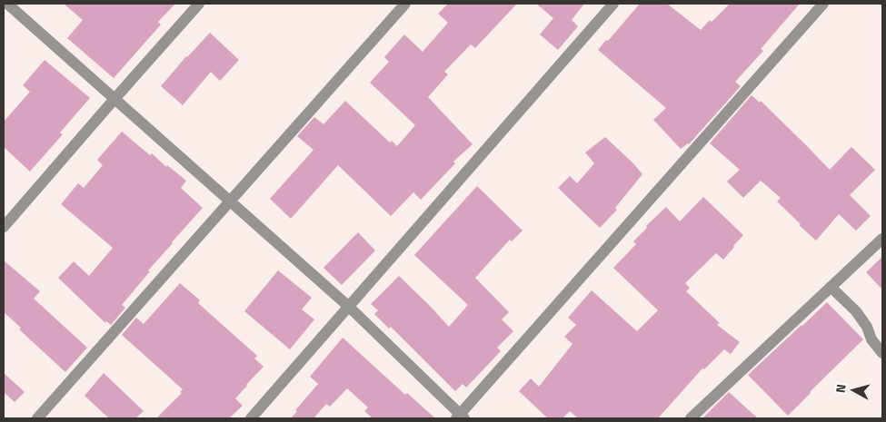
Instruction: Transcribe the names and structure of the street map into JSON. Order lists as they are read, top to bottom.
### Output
{
  "north": "left"
}
